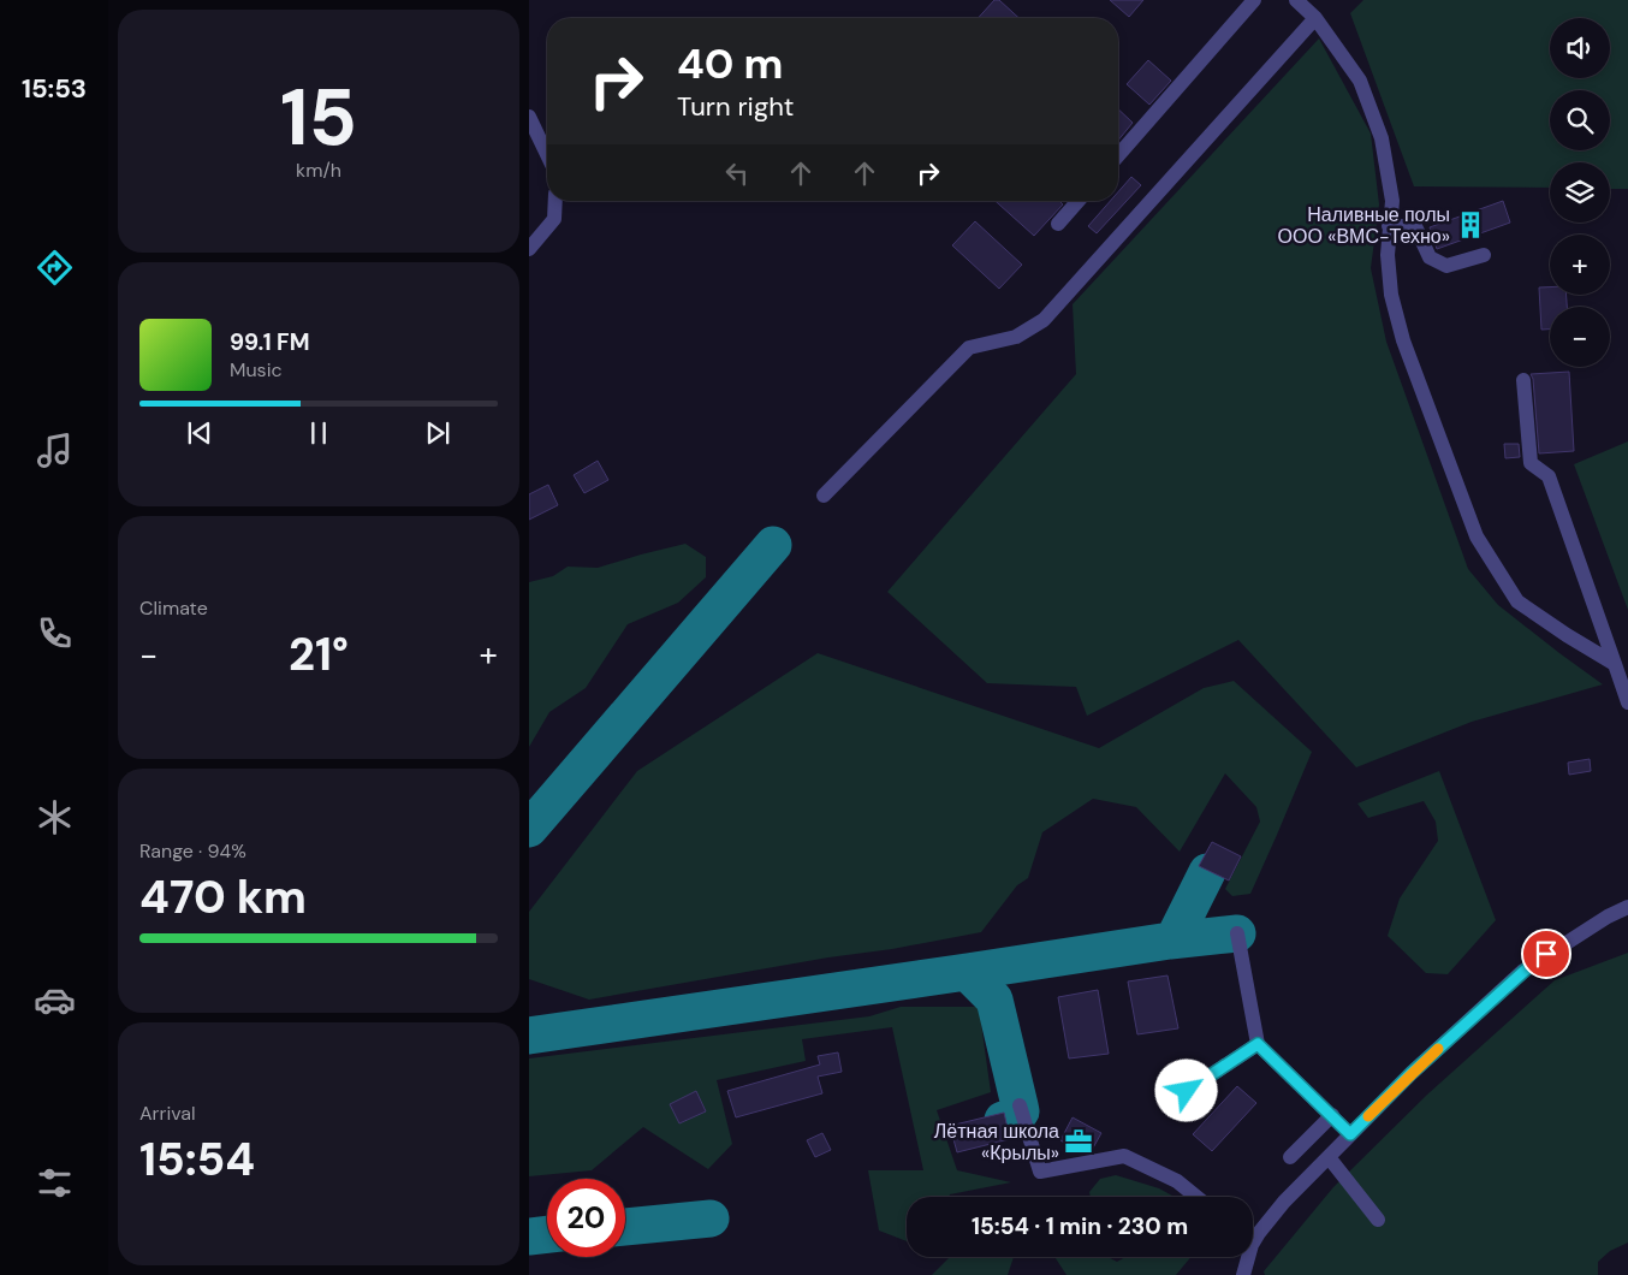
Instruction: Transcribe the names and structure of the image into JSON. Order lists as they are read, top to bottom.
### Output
{
  "places": {
    "building": ["Наливные полы ООО «ВМС-Техно»"],
    "office": ["Лётная школа «Крылы»"]
  },
  "page": {
    "tabs": "15:53",
    "tile": [
      ["15", "km/h"],
      "Climate",
      ["Range · 94%", "470 km"],
      ["Arrival", "15:54"]
    ],
    "map_buttons": ["+", "−"],
    "turn": ["40 m", "Turn right"],
    "song": ["99.1 FM", "Music"],
    "heat": ["−", "21°", "+"],
    "limit": "20",
    "trip": "15:54 · 1 min · 230 m"
  }
}
